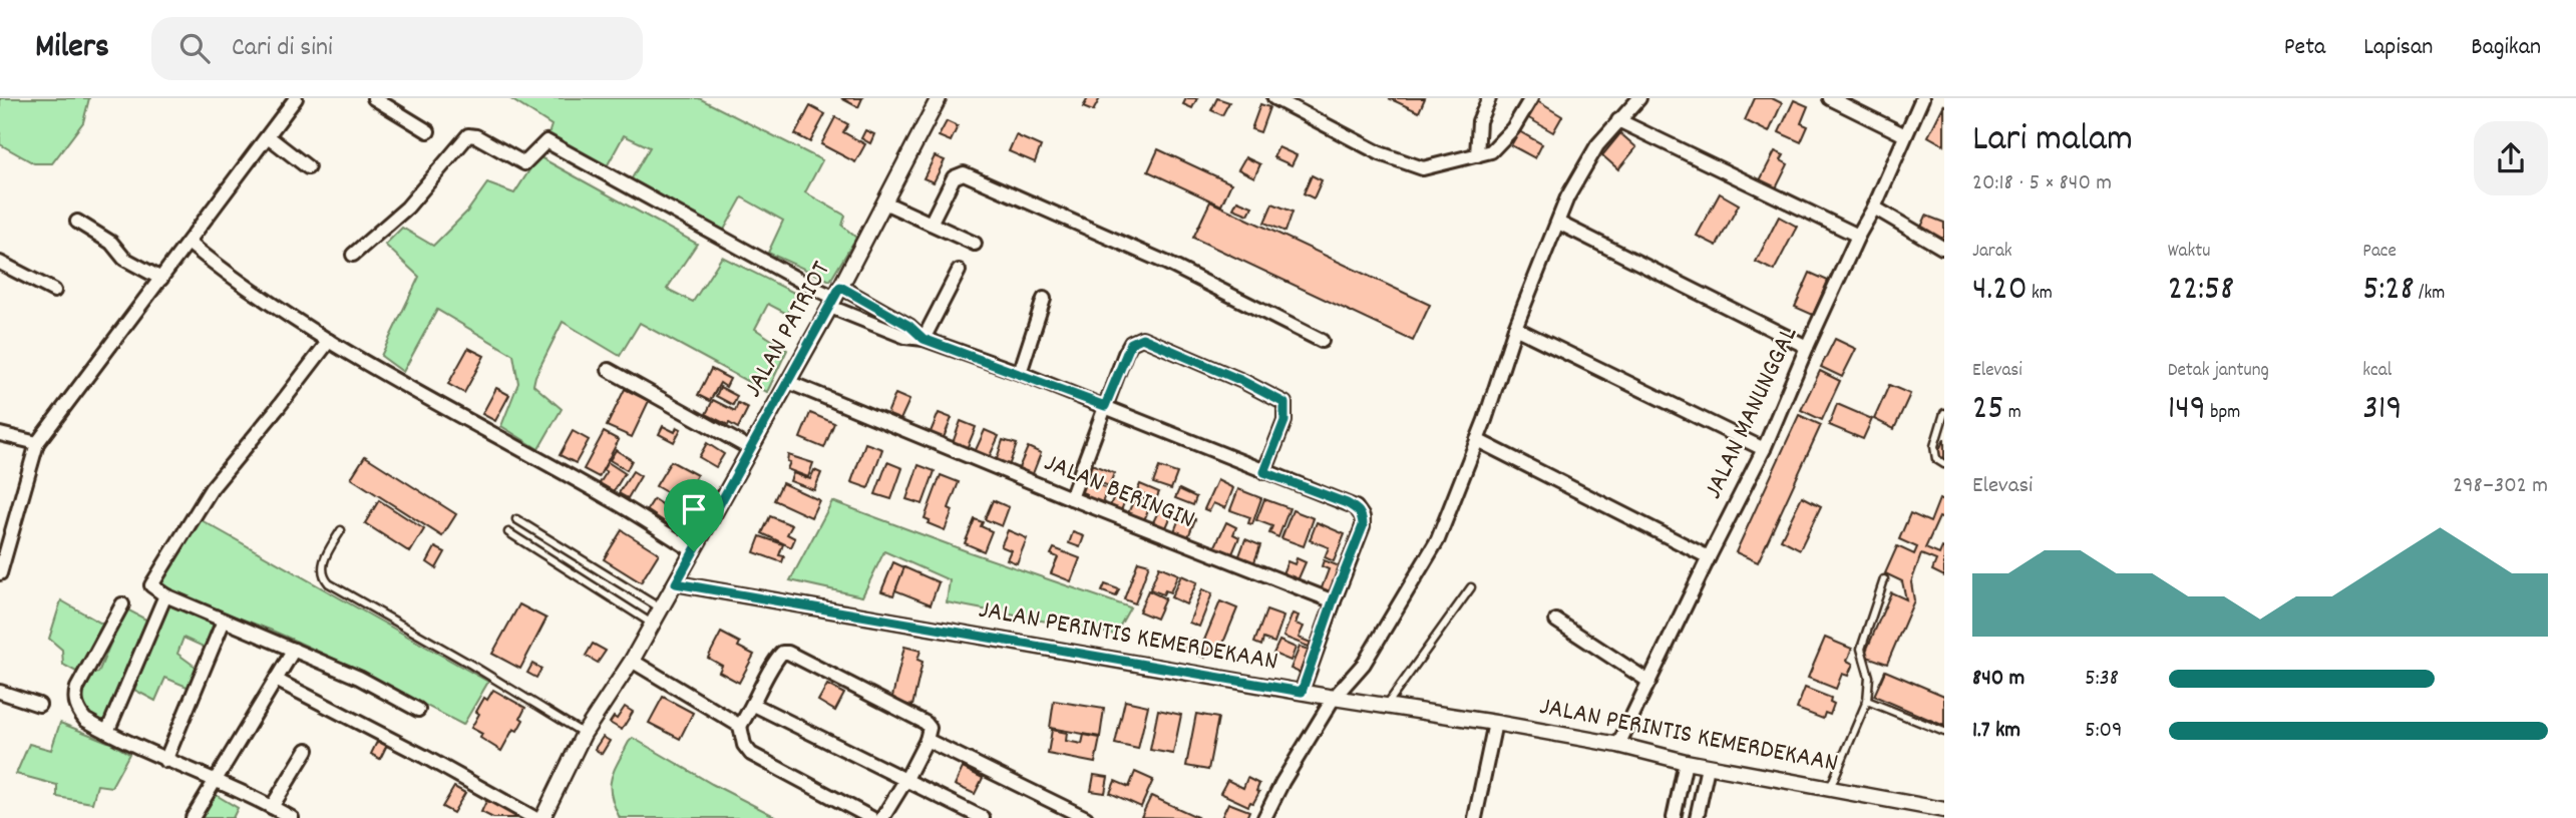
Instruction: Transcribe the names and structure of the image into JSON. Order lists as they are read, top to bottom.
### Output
{
  "streets": {
    "street": [
      "JALAN PATRIOT",
      "JALAN MANUNGGAL",
      "JALAN BERINGIN",
      "JALAN PERINTIS KEMERDEKAAN"
    ]
  },
  "crossings": [
    ["JALAN PATRIOT", "JALAN BERINGIN"],
    ["JALAN PATRIOT", "JALAN PERINTIS KEMERDEKAAN"],
    ["JALAN MANUNGGAL", "JALAN PERINTIS KEMERDEKAAN"]
  ],
  "page": {
    "header": "Milers",
    "search": "Cari di sini",
    "nav": ["Peta", "Lapisan", "Bagikan"],
    "heading": ["Lari malam", "20:18 · 5 × 840 m"],
    "stats": [
      ["Jarak", "4.20 km"],
      ["Waktu", "22:58"],
      ["Pace", "5:28 /km"],
      ["Elevasi", "25 m"],
      ["Detak jantung", "149 bpm"],
      ["kcal", "319"]
    ],
    "chart": ["Elevasi", "298–302 m"],
    "list": [
      {
        "name": "840 m",
        "note": "5:38"
      },
      {
        "name": "1.7 km",
        "note": "5:09"
      }
    ]
  }
}
